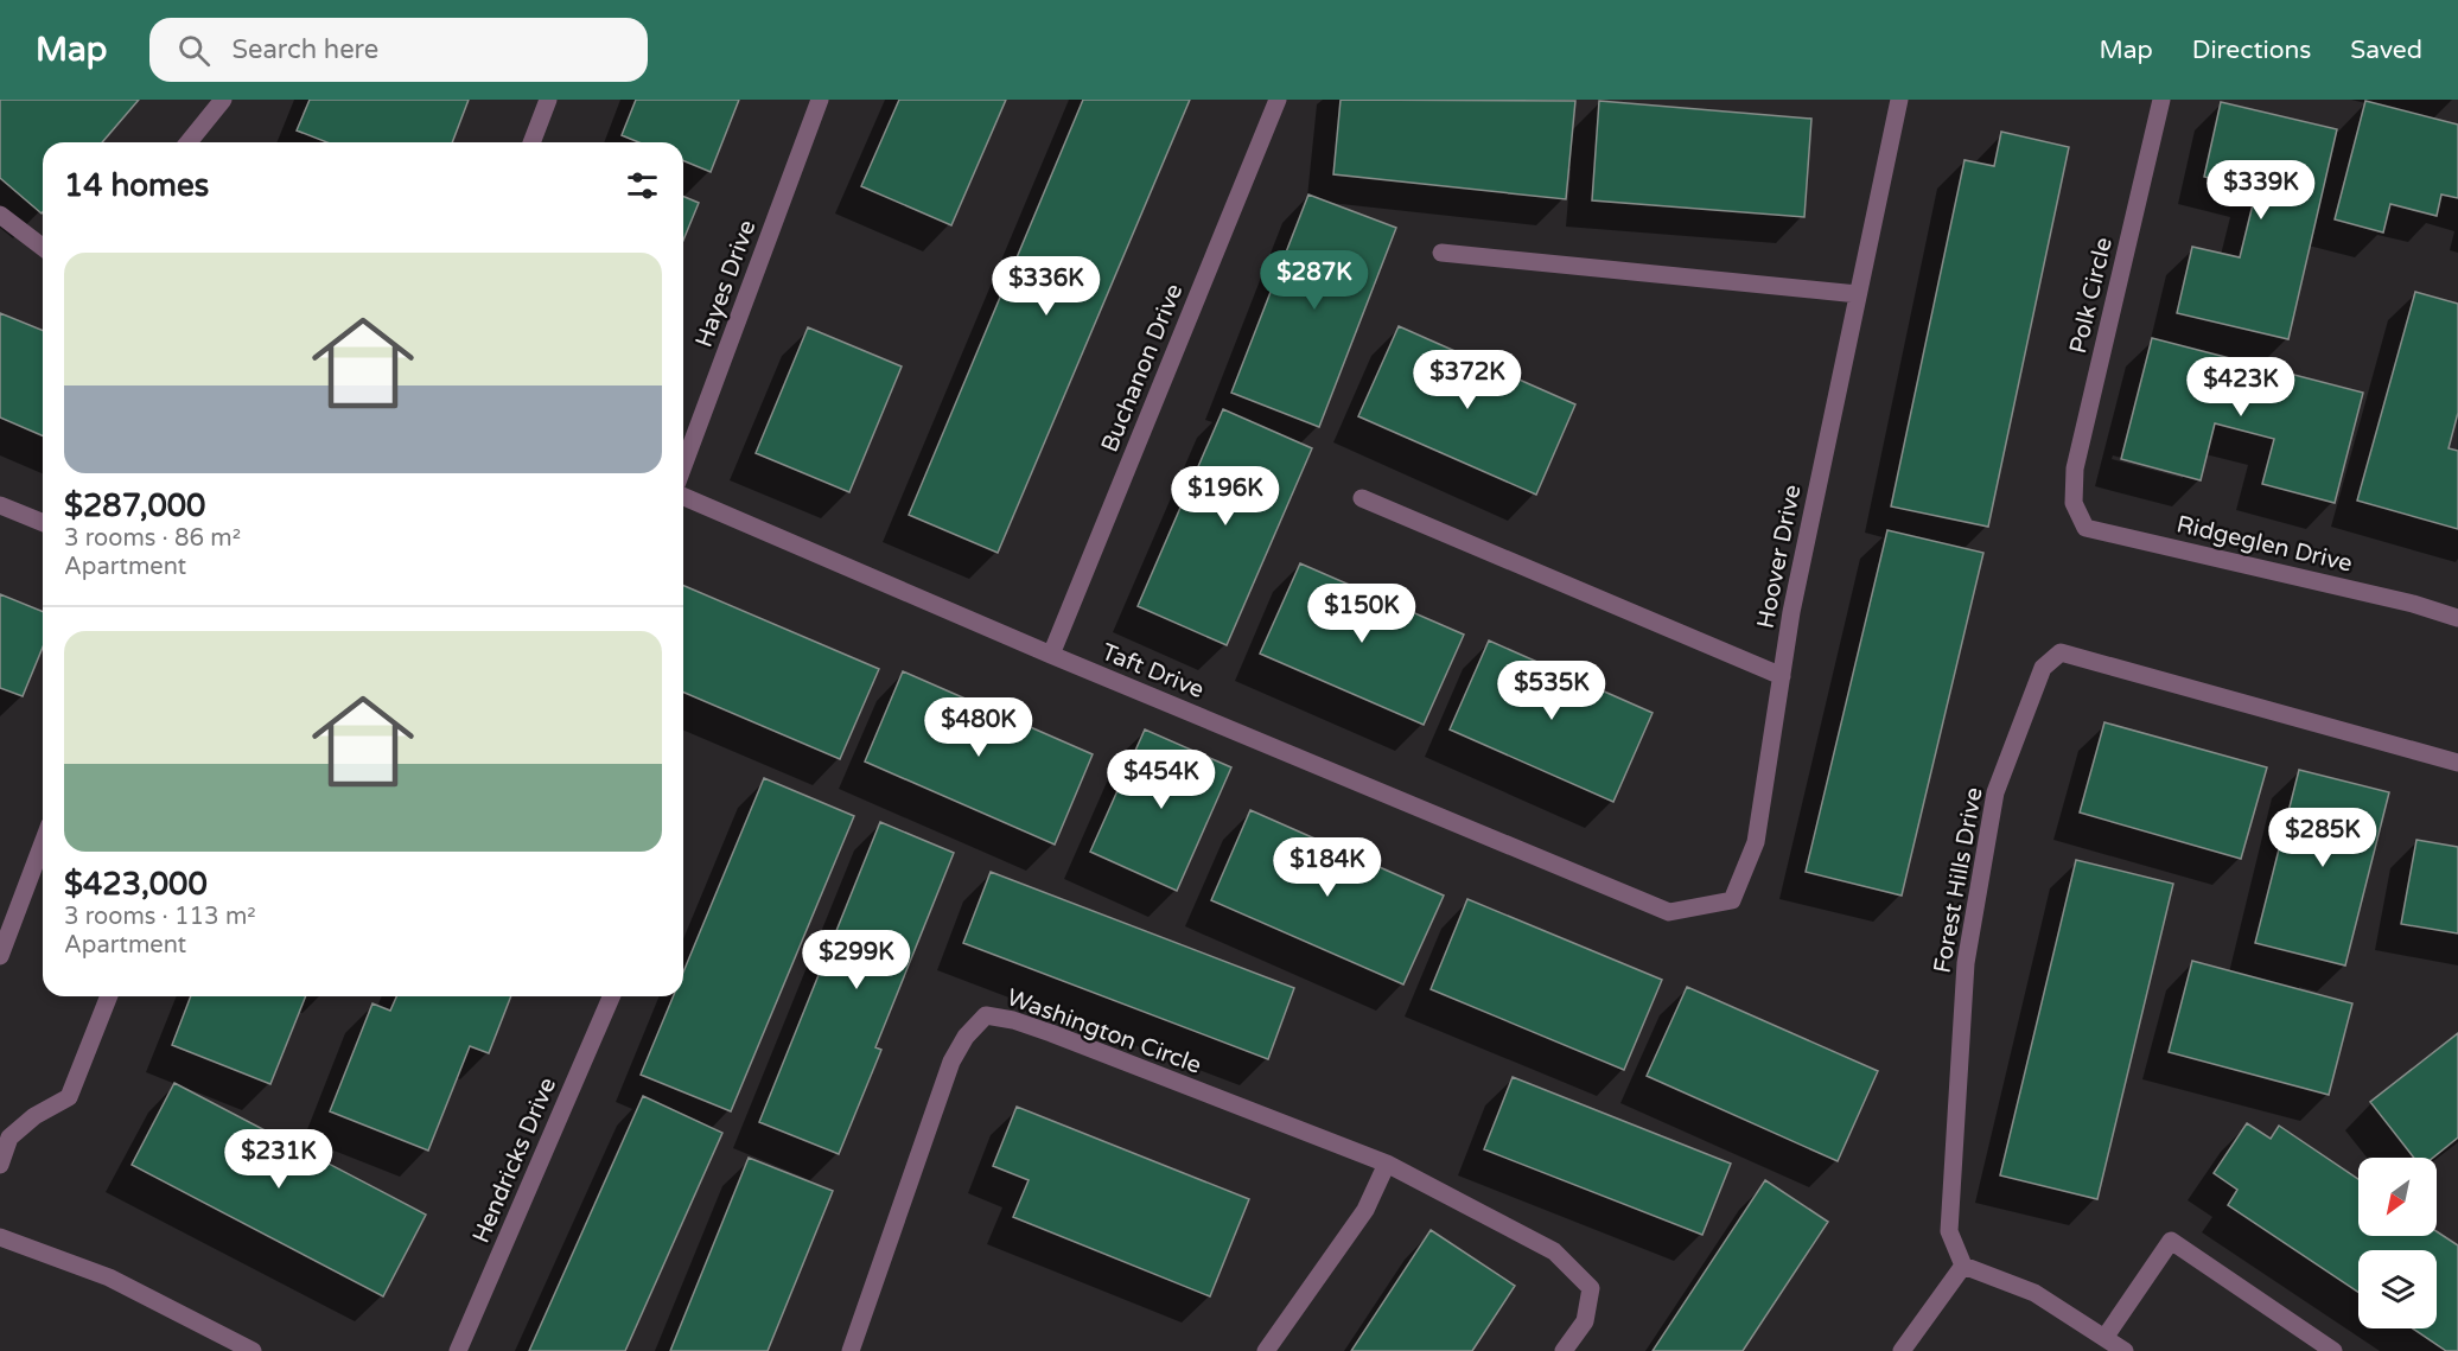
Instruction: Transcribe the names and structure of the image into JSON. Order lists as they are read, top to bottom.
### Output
{
  "streets": {
    "street": [
      "Hayes Drive",
      "Polk Circle",
      "Buchanon Drive",
      "Ridgeglen Drive",
      "Hoover Drive",
      "Taft Drive",
      "Forest Hills Drive",
      "Washington Circle",
      "Hendricks Drive"
    ]
  },
  "crossings": [
    ["Polk Circle", "Ridgeglen Drive"],
    ["Buchanon Drive", "Taft Drive"],
    ["Hoover Drive", "Taft Drive"]
  ],
  "north": "bottom left",
  "page": {
    "header": "Map",
    "search": "Search here",
    "nav": ["Map", "Directions", "Saved"],
    "heading": "14 homes",
    "price": [
      "$339K",
      "$287K",
      "$336K",
      "$372K",
      "$423K",
      "$196K",
      "$150K",
      "$535K",
      "$480K",
      "$454K",
      "$285K",
      "$184K",
      "$299K",
      "$231K"
    ],
    "list": [
      {
        "name": "$287,000",
        "note": "3 rooms · 86 m² · Apartment"
      },
      {
        "name": "$423,000",
        "note": "3 rooms · 113 m² · Apartment"
      }
    ]
  }
}
